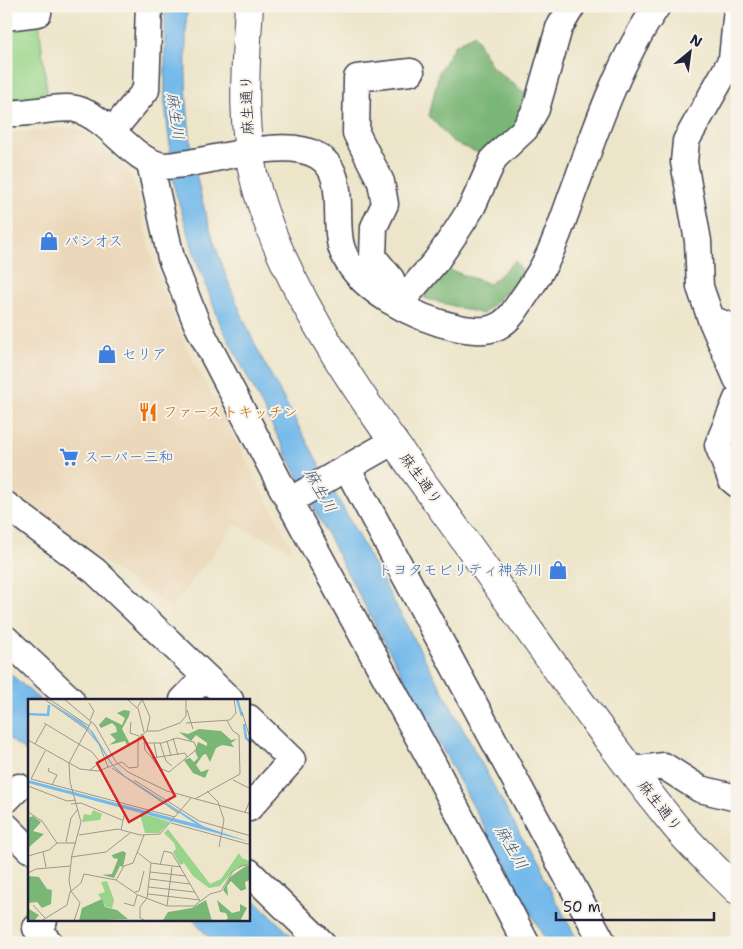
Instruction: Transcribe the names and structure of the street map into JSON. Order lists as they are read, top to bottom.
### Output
{
  "streets": {
    "main road": ["麻生通り"]
  },
  "water": ["麻生川"],
  "places": {
    "shop": ["パシオス", "セリア", "トヨタモビリティ神奈川"],
    "restaurant": ["ファーストキッチン"],
    "supermarket": ["スーパー三和"]
  },
  "scale_bar": "50 m",
  "north": "top right"
}
